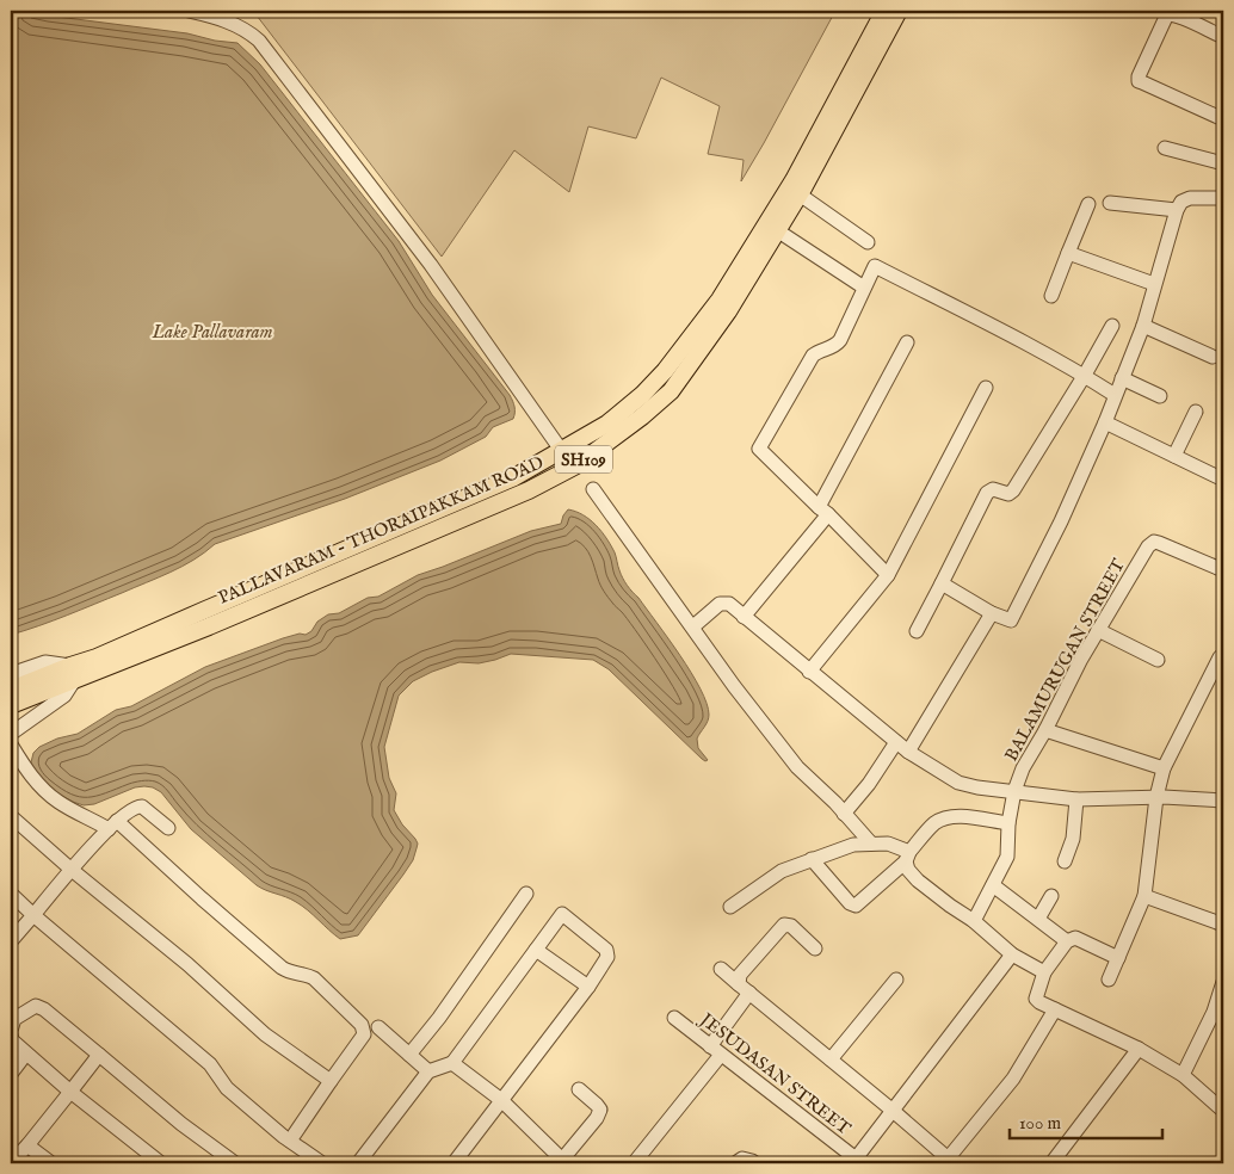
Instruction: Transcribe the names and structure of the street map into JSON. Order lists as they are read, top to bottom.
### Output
{
  "streets": {
    "main road": ["SH109", "PALLAVARAM - THORAIPAKKAM ROAD"],
    "street": ["BALAMURUGAN STREET", "JESUDASAN STREET"]
  },
  "crossings": [
    ["SH109", "PALLAVARAM - THORAIPAKKAM ROAD"]
  ],
  "water": ["Lake Pallavaram"],
  "scale_bar": "100 m"
}
